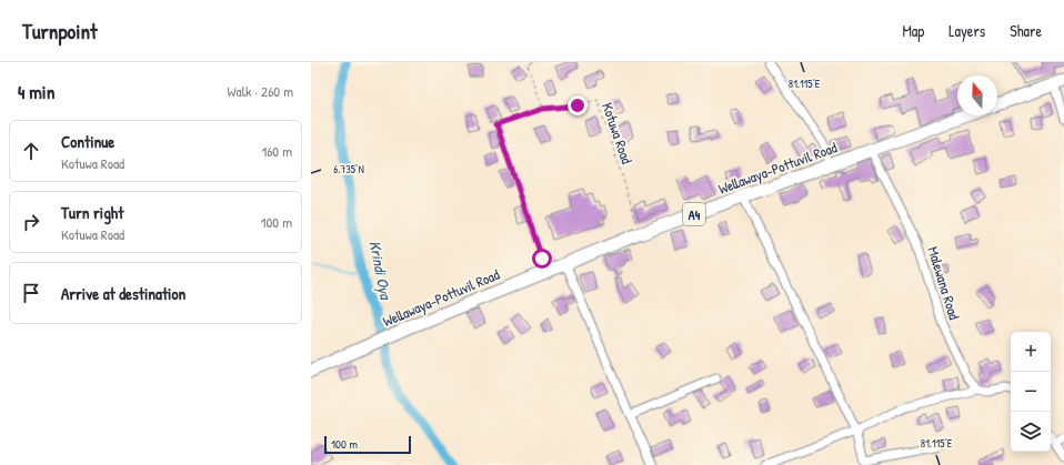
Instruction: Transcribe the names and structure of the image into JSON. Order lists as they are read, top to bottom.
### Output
{
  "streets": {
    "highway": ["Wellawaya-Pottuvil Road", "A4"],
    "street": ["Malewana Road"],
    "path": ["Kotuwa Road"]
  },
  "crossings": [
    ["Wellawaya-Pottuvil Road", "Malewana Road"]
  ],
  "water": ["Krindi Oya"],
  "scale_bar": "100 m",
  "north": "top",
  "page": {
    "header": "Turnpoint",
    "nav": ["Map", "Layers", "Share"],
    "heading": ["4 min", "Walk · 260 m"],
    "list": [
      ["Continue", "Kotuwa Road", "160 m"],
      ["Turn right", "Kotuwa Road", "100 m"],
      "Arrive at destination"
    ],
    "map_buttons": ["+", "−"],
    "scale": "100 m"
  },
  "coordinates": ["81.115°E", "6.735°N"]
}
